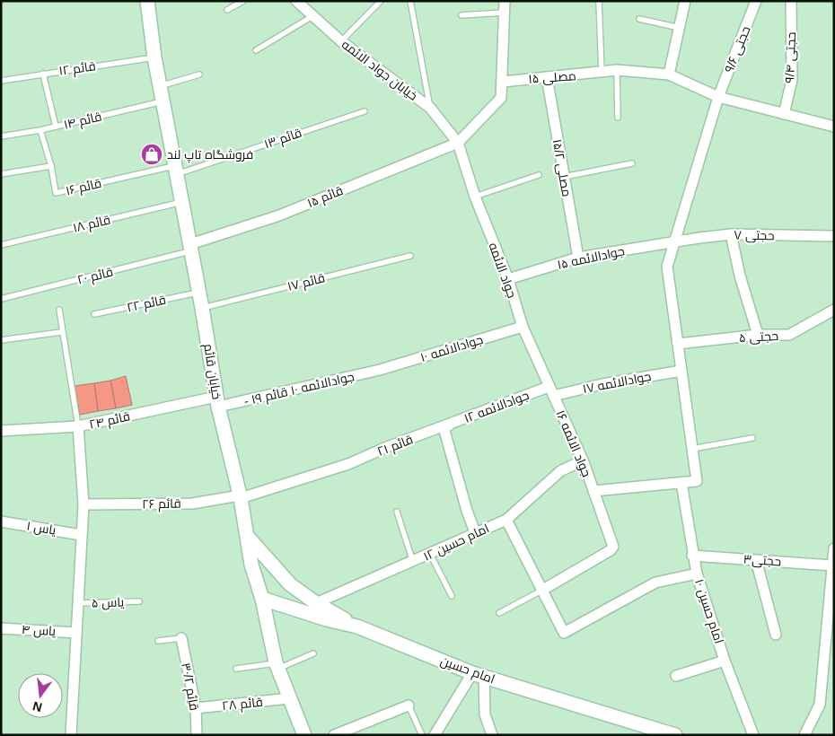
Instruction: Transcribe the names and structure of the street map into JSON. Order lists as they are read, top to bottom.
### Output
{
  "streets": {
    "street": [
      "حجتی ۹/۶",
      "حجتی ۹/۴",
      "خیابان جواد الائمه",
      "مصلی ۱۵",
      "مصلی ۱۵/۲",
      "قائم ۱۵",
      "حجتی ۷",
      "جوادالائمه ۱۵",
      "جواد الائمه",
      "حجتی ۵",
      "جوادالائمه ۱۰",
      "خیابان قائم",
      "جوادالائمه ۱۷",
      "- جوادالائمه ۱۰ قائم ۱۹",
      "قائم ۲۴",
      "جواد الائمه ۱۶",
      "قائم ۲۱",
      "قائم ۲۶",
      "یاس ۱",
      "امام حسین ۱۲",
      "حجتی۳",
      "۱۰ امام حسین",
      "یاس ۴",
      "امام حسین",
      "قاِئم ۳۰/۲",
      "قائم ۲۸"
    ],
    "lane": [
      "قائم ۱۲",
      "قائم ۱۴",
      "قائم ۱۳",
      "قائم ۱۶",
      "قائم ۱۸",
      "قائم ۲۰",
      "قائم ۱۷",
      "قائم ۲۲",
      "یاس ۵"
    ]
  },
  "crossings": [
    ["حجتی ۹/۶", "مصلی ۱۵"],
    ["حجتی ۹/۶", "حجتی ۷"],
    ["حجتی ۹/۶", "جوادالائمه ۱۵"],
    ["حجتی ۹/۶", "حجتی ۵"],
    ["حجتی ۹/۶", "جوادالائمه ۱۷"],
    ["حجتی ۹/۶", "۱۰ امام حسین"],
    ["حجتی ۹/۴", "مصلی ۱۵"],
    ["قائم ۱۲", "خیابان قائم"],
    ["خیابان جواد الائمه", "قائم ۱۵"],
    ["خیابان جواد الائمه", "جواد الائمه"],
    ["مصلی ۱۵", "مصلی ۱۵/۲"],
    ["قائم ۱۴", "قائم ۱۶"],
    ["قائم ۱۴", "خیابان قائم"],
    ["قائم ۱۳", "قائم ۱۶"],
    ["قائم ۱۳", "خیابان قائم"],
    ["مصلی ۱۵/۲", "جوادالائمه ۱۵"],
    ["قائم ۱۶", "خیابان قائم"],
    ["قائم ۱۵", "جواد الائمه"],
    ["قائم ۱۵", "قائم ۲۰"],
    ["قائم ۱۵", "خیابان قائم"],
    ["قائم ۱۸", "خیابان قائم"],
    ["حجتی ۷", "جوادالائمه ۱۵"],
    ["جوادالائمه ۱۵", "جواد الائمه"],
    ["جواد الائمه", "جوادالائمه ۱۰"],
    ["جواد الائمه", "جوادالائمه ۱۷"],
    ["جواد الائمه", "جواد الائمه ۱۶"],
    ["جواد الائمه", "قائم ۲۱"],
    ["قائم ۲۰", "خیابان قائم"],
    ["قائم ۱۷", "خیابان قائم"],
    ["قائم ۲۲", "خیابان قائم"],
    ["جوادالائمه ۱۰", "- جوادالائمه ۱۰ قائم ۱۹"],
    ["خیابان قائم", "- جوادالائمه ۱۰ قائم ۱۹"],
    ["خیابان قائم", "قائم ۲۴"],
    ["خیابان قائم", "قائم ۲۱"],
    ["خیابان قائم", "قائم ۲۶"],
    ["خیابان قائم", "امام حسین"],
    ["خیابان قائم", "قائم ۲۸"],
    ["جوادالائمه ۱۷", "جواد الائمه ۱۶"],
    ["جوادالائمه ۱۷", "قائم ۲۱"],
    ["- جوادالائمه ۱۰ قائم ۱۹", "قائم ۲۴"],
    ["جواد الائمه ۱۶", "قائم ۲۱"],
    ["جواد الائمه ۱۶", "امام حسین ۱۲"],
    ["قائم ۲۱", "قائم ۲۶"],
    ["حجتی۳", "۱۰ امام حسین"],
    ["قاِئم ۳۰/۲", "قائم ۲۸"]
  ],
  "places": {
    "shop": ["فروشگاه تاپ لند"]
  },
  "north": "bottom"
}
